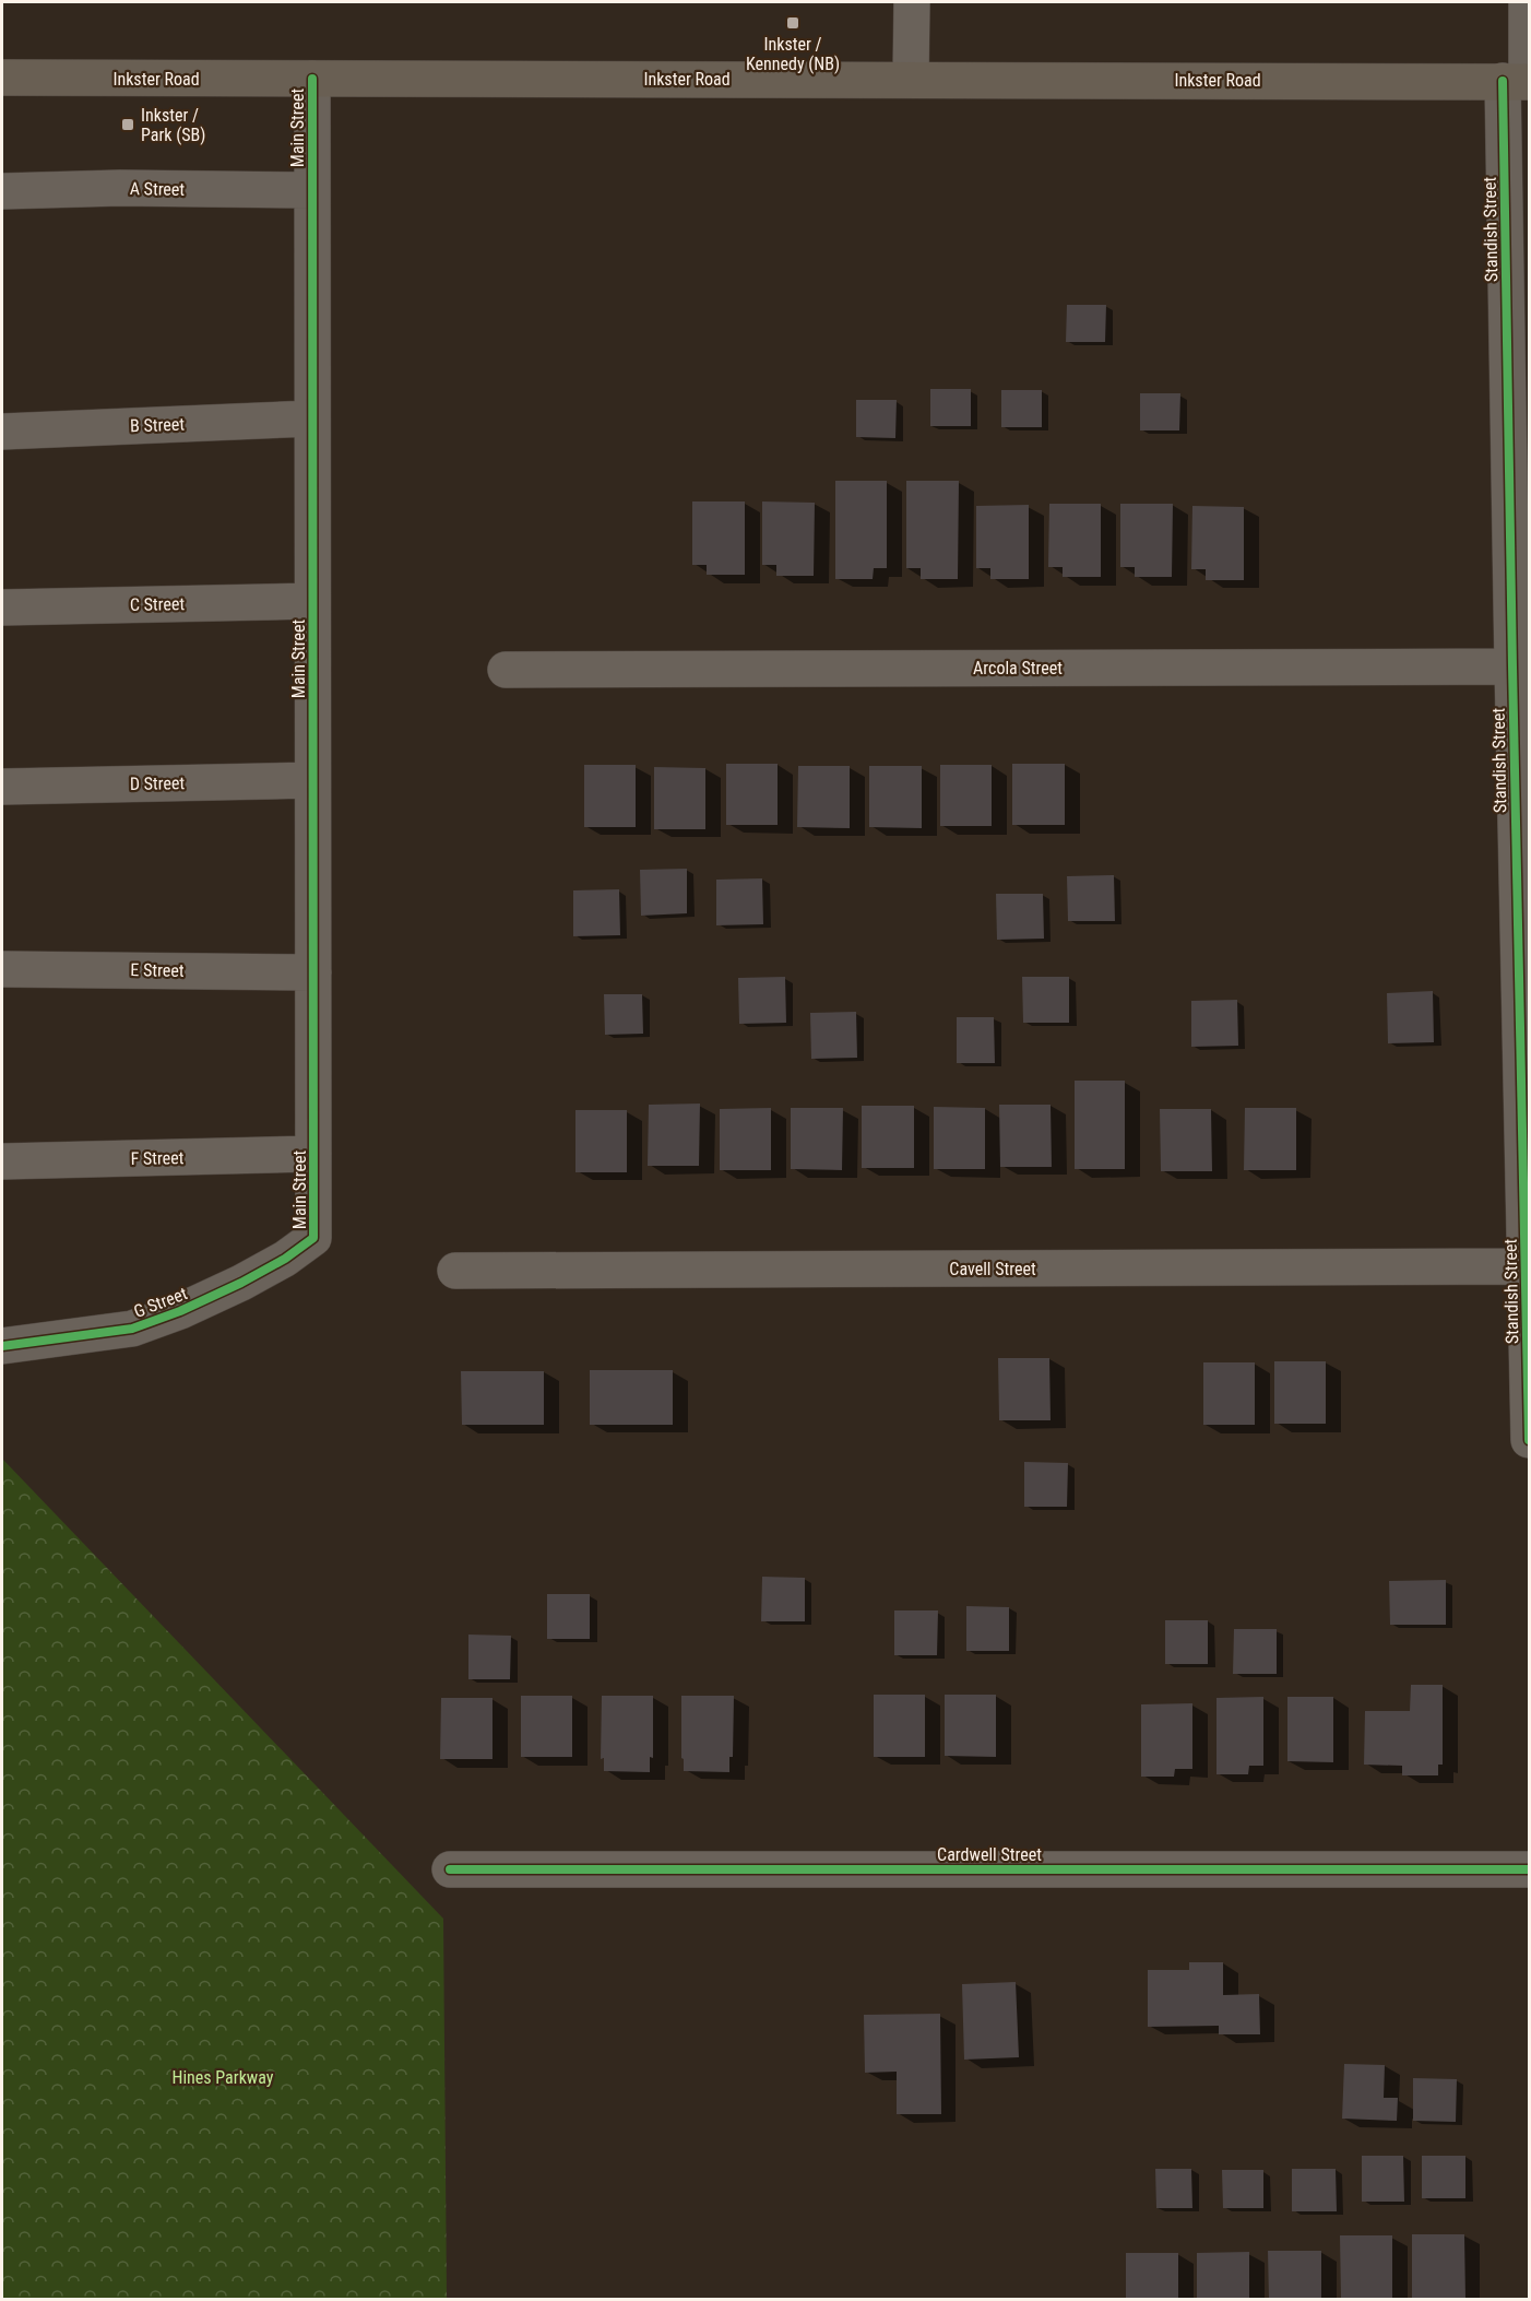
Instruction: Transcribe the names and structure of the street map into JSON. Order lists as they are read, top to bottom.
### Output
{
  "streets": {
    "main road": ["Inkster Road"],
    "street": [
      "Main Street",
      "A Street",
      "Standish Street",
      "B Street",
      "C Street",
      "Arcola Street",
      "D Street",
      "E Street",
      "F Street",
      "Cavell Street",
      "G Street",
      "Cardwell Street"
    ]
  },
  "crossings": [
    ["Inkster Road", "Main Street"],
    ["Inkster Road", "Standish Street"],
    ["Main Street", "A Street"],
    ["Main Street", "B Street"],
    ["Main Street", "C Street"],
    ["Main Street", "D Street"],
    ["Main Street", "E Street"],
    ["Main Street", "F Street"],
    ["Main Street", "G Street"],
    ["Standish Street", "Arcola Street"],
    ["Standish Street", "Cavell Street"]
  ],
  "parks": ["Hines Parkway"],
  "places": {
    "transit": ["Inkster / Kennedy (NB)", "Inkster / Park (SB)"]
  }
}
